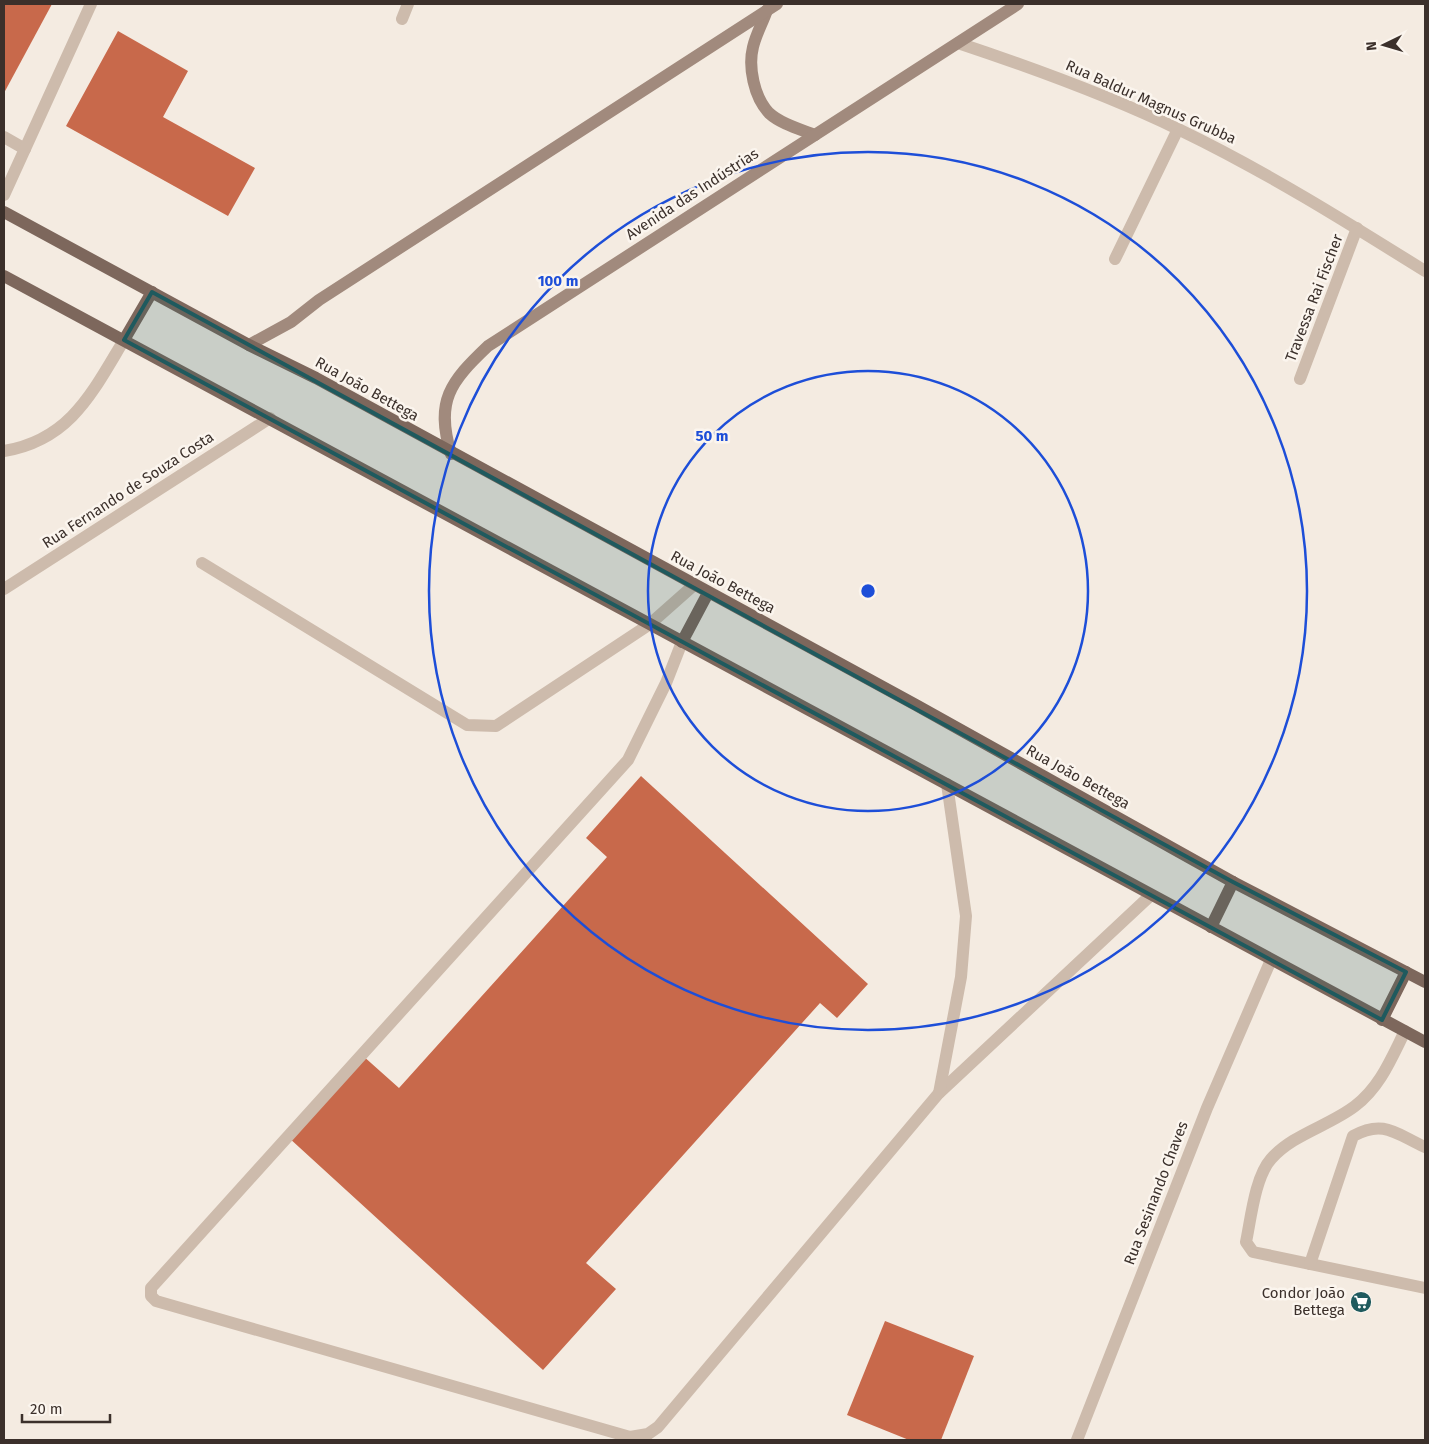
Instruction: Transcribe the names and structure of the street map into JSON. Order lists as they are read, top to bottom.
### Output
{
  "streets": {
    "main road": ["Avenida das Indústrias", "Rua João Bettega"],
    "street": [
      "Rua Baldur Magnus Grubba",
      "Travessa Rai Fischer",
      "Rua Fernando de Souza Costa",
      "Rua Sesinando Chaves"
    ]
  },
  "crossings": [
    ["Rua Baldur Magnus Grubba", "Avenida das Indústrias"],
    ["Rua Baldur Magnus Grubba", "Travessa Rai Fischer"],
    ["Avenida das Indústrias", "Rua João Bettega"]
  ],
  "places": {
    "supermarket": ["Condor João Bettega"]
  },
  "scale_bar": "20 m",
  "north": "left",
  "rings": ["100 m", "50 m"]
}
